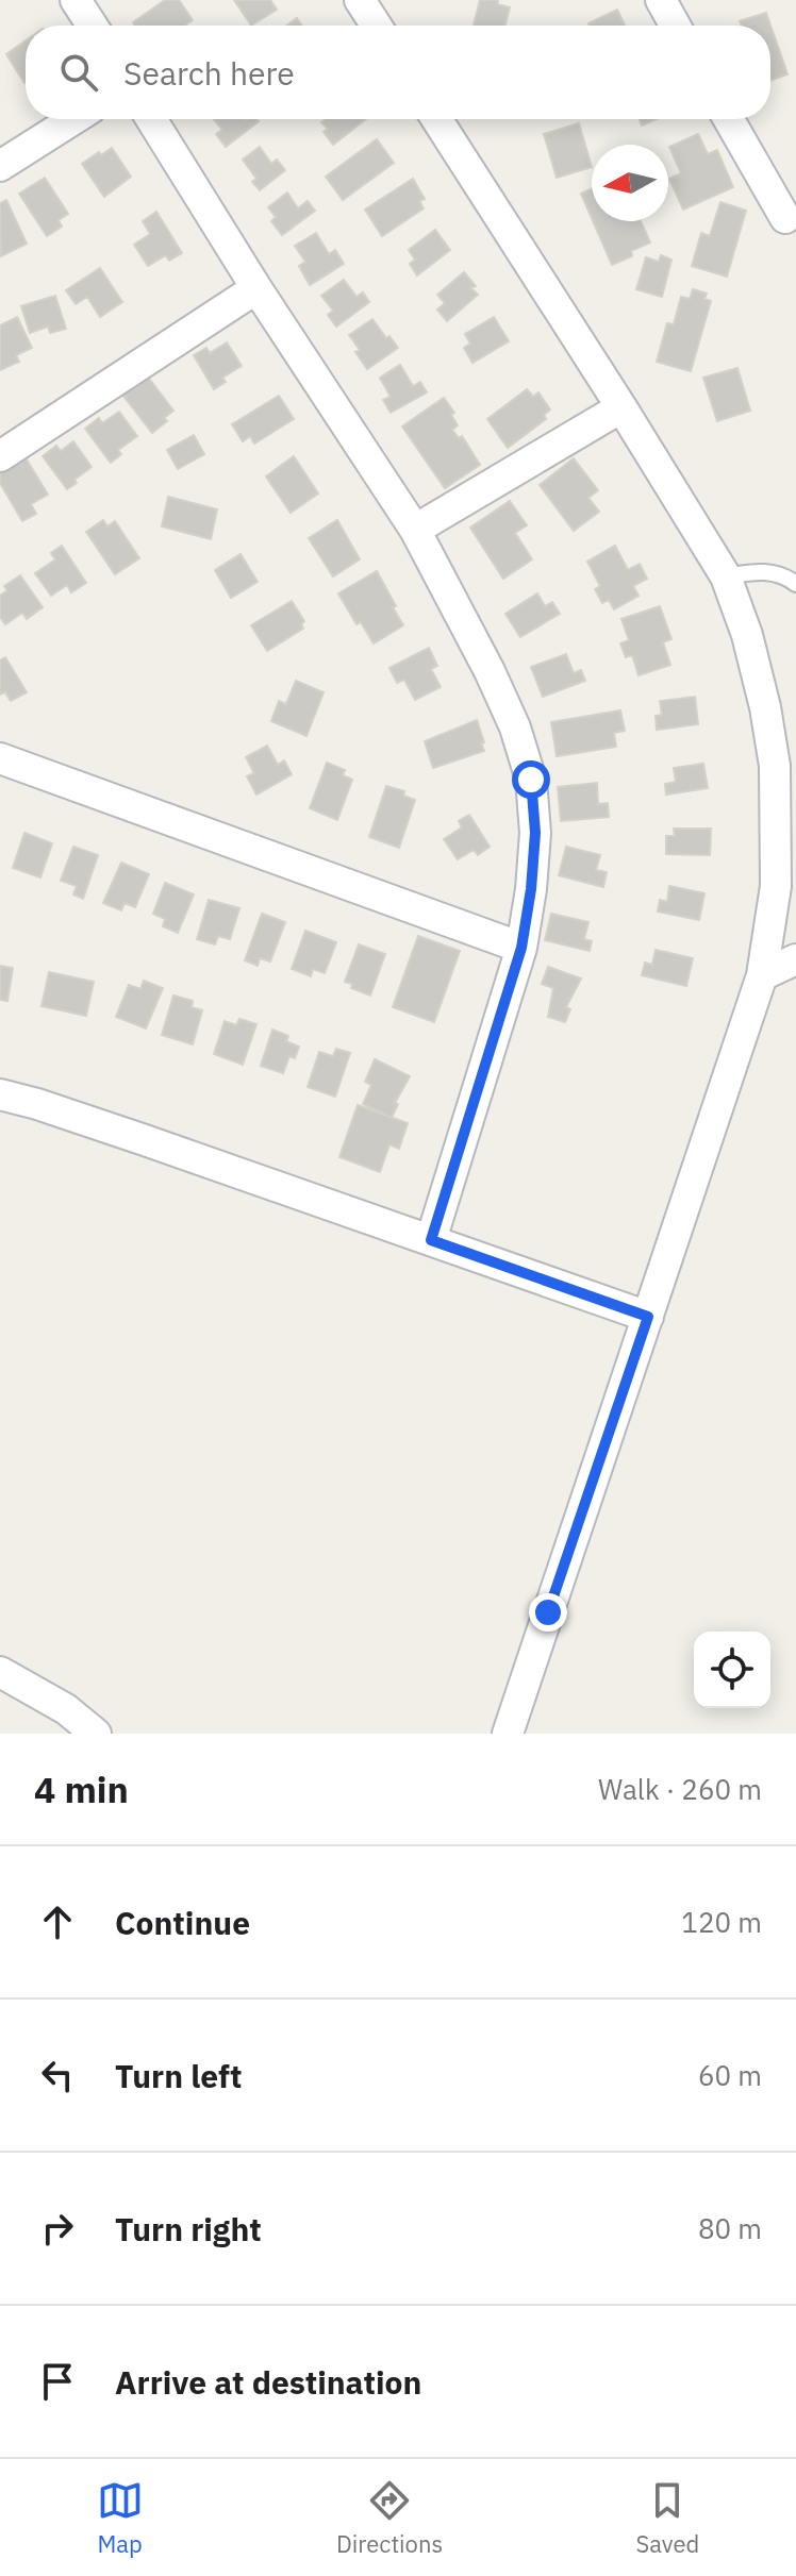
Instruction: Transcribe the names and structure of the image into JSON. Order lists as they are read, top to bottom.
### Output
{
  "north": "left",
  "page": {
    "search": "Search here",
    "heading": ["4 min", "Walk · 260 m"],
    "list": [
      ["Continue", "120 m"],
      ["Turn left", "60 m"],
      ["Turn right", "80 m"],
      "Arrive at destination"
    ],
    "nav": ["Map", "Directions", "Saved"]
  }
}
